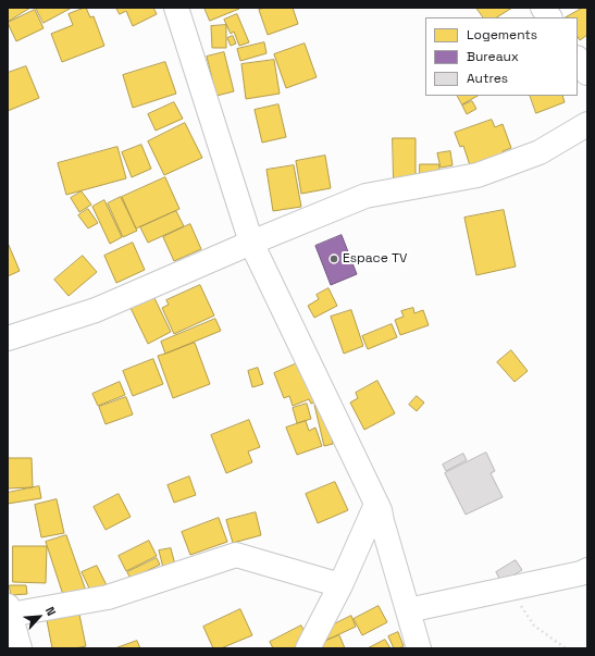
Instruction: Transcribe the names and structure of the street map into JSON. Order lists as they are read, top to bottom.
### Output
{
  "places": ["Espace TV"],
  "legend": ["Logements", "Bureaux", "Autres"],
  "north": "top right"
}
